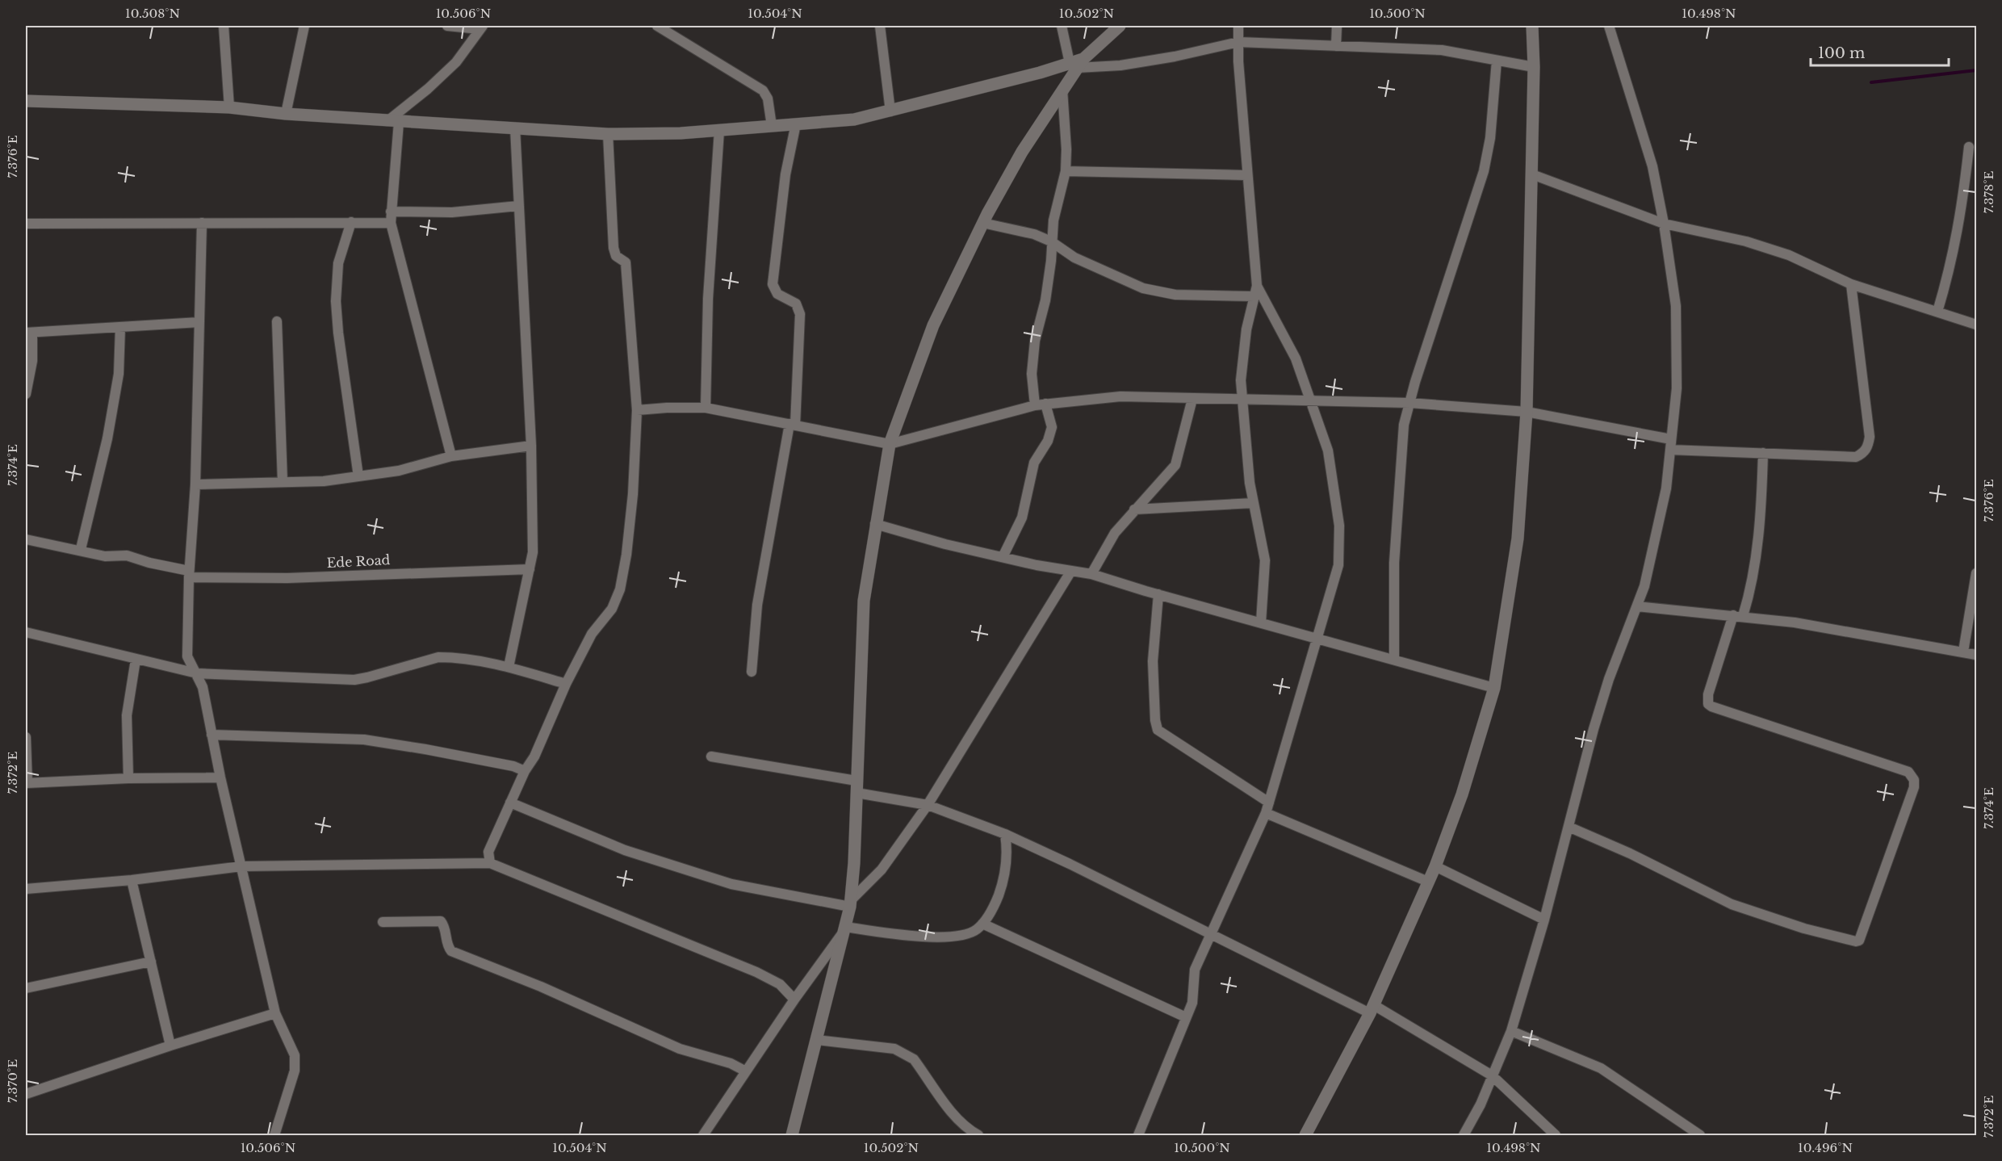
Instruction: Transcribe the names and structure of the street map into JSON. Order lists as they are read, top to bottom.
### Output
{
  "streets": {
    "street": ["Ede Road"]
  },
  "scale_bar": "100 m",
  "coordinates": [
    "10.508°N",
    "10.506°N",
    "10.504°N",
    "10.502°N",
    "10.500°N",
    "10.498°N",
    "7.376°E",
    "7.378°E",
    "7.374°E",
    "7.372°E",
    "7.370°E",
    "10.496°N"
  ]
}
